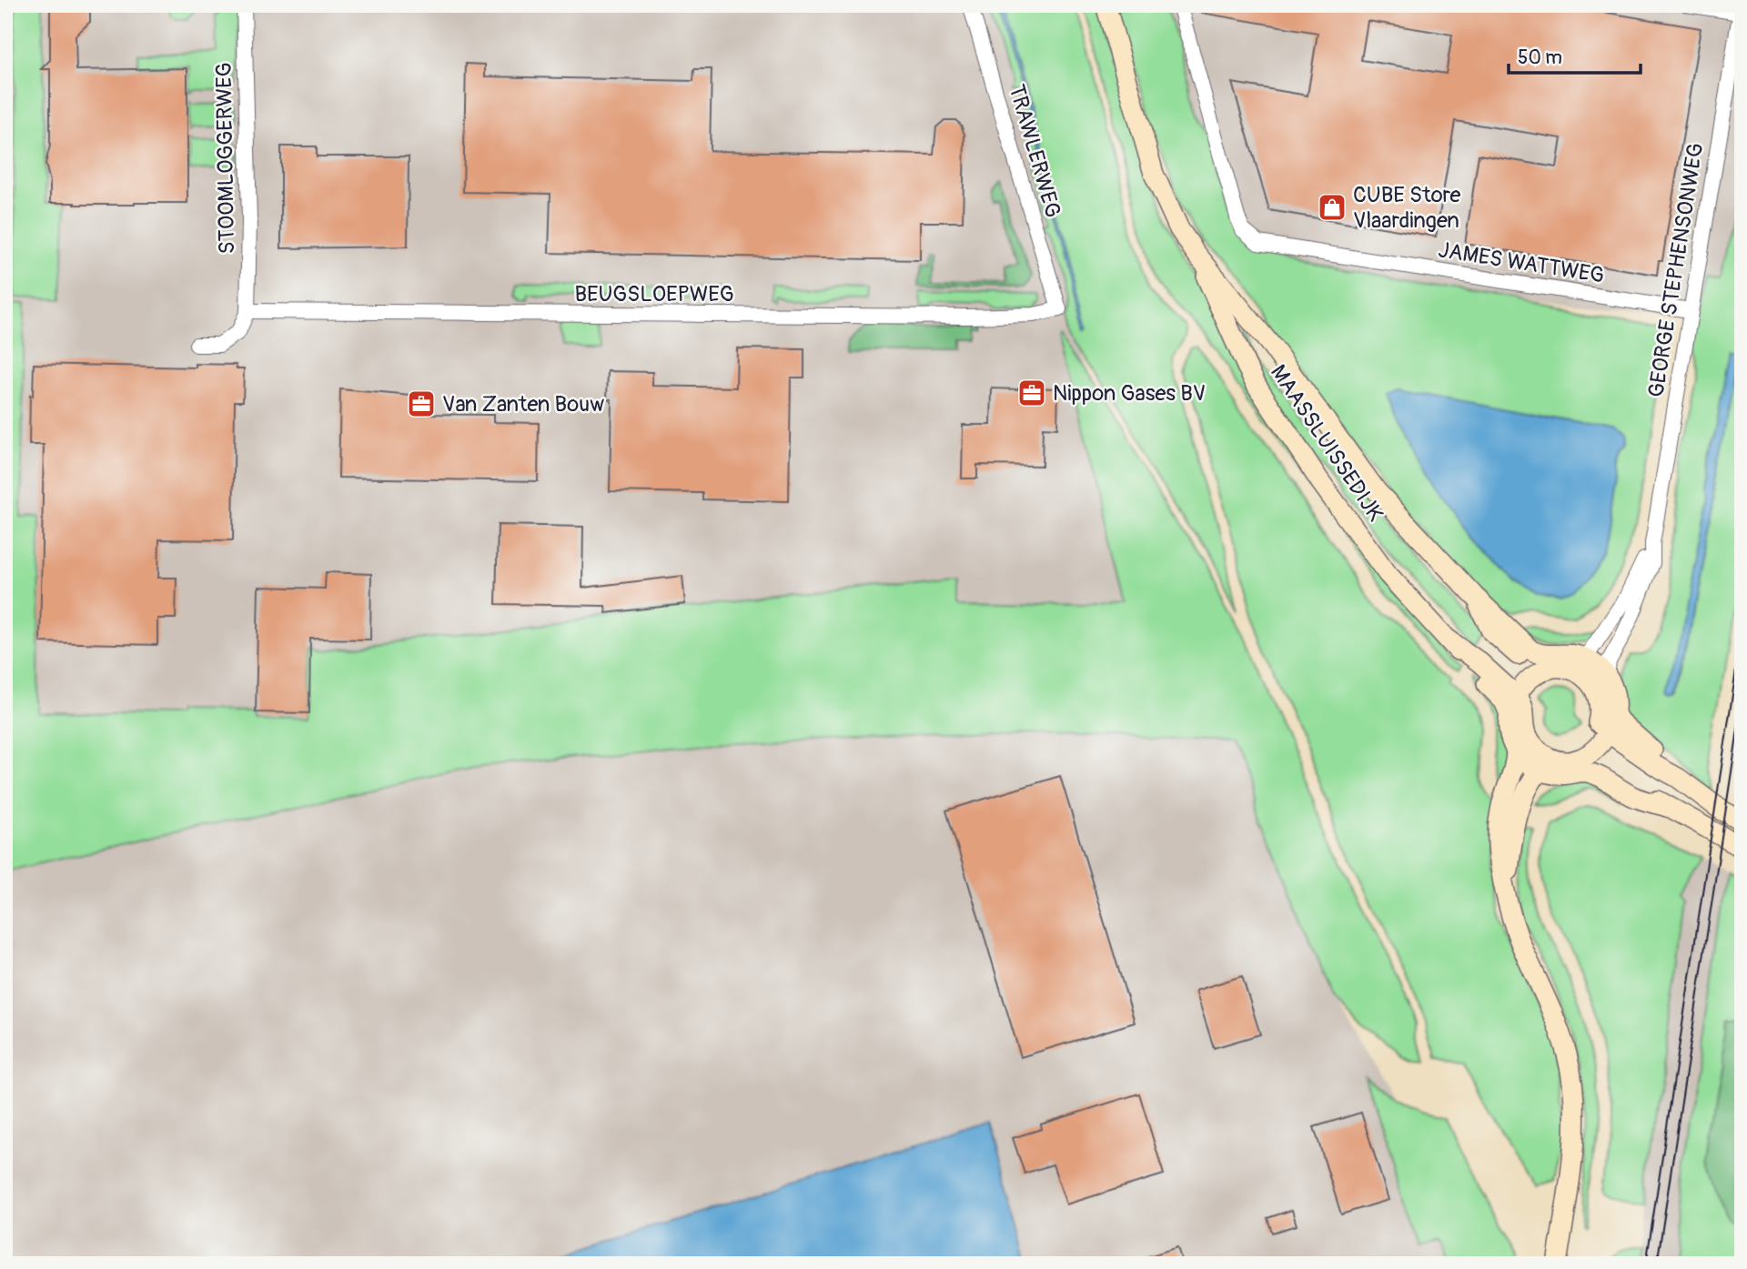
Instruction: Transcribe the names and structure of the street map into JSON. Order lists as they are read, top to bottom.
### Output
{
  "streets": {
    "main road": ["MAASSLUISSEDIJK"],
    "street": [
      "TRAWLERWEG",
      "STOOMLOGGERWEG",
      "JAMES WATTWEG",
      "GEORGE STEPHENSONWEG",
      "BEUGSLOEPWEG"
    ]
  },
  "crossings": [
    ["TRAWLERWEG", "BEUGSLOEPWEG"],
    ["STOOMLOGGERWEG", "BEUGSLOEPWEG"],
    ["JAMES WATTWEG", "GEORGE STEPHENSONWEG"]
  ],
  "places": {
    "shop": ["CUBE Store Vlaardingen"],
    "office": ["Nippon Gases BV", "Van Zanten Bouw"]
  },
  "scale_bar": "50 m"
}
